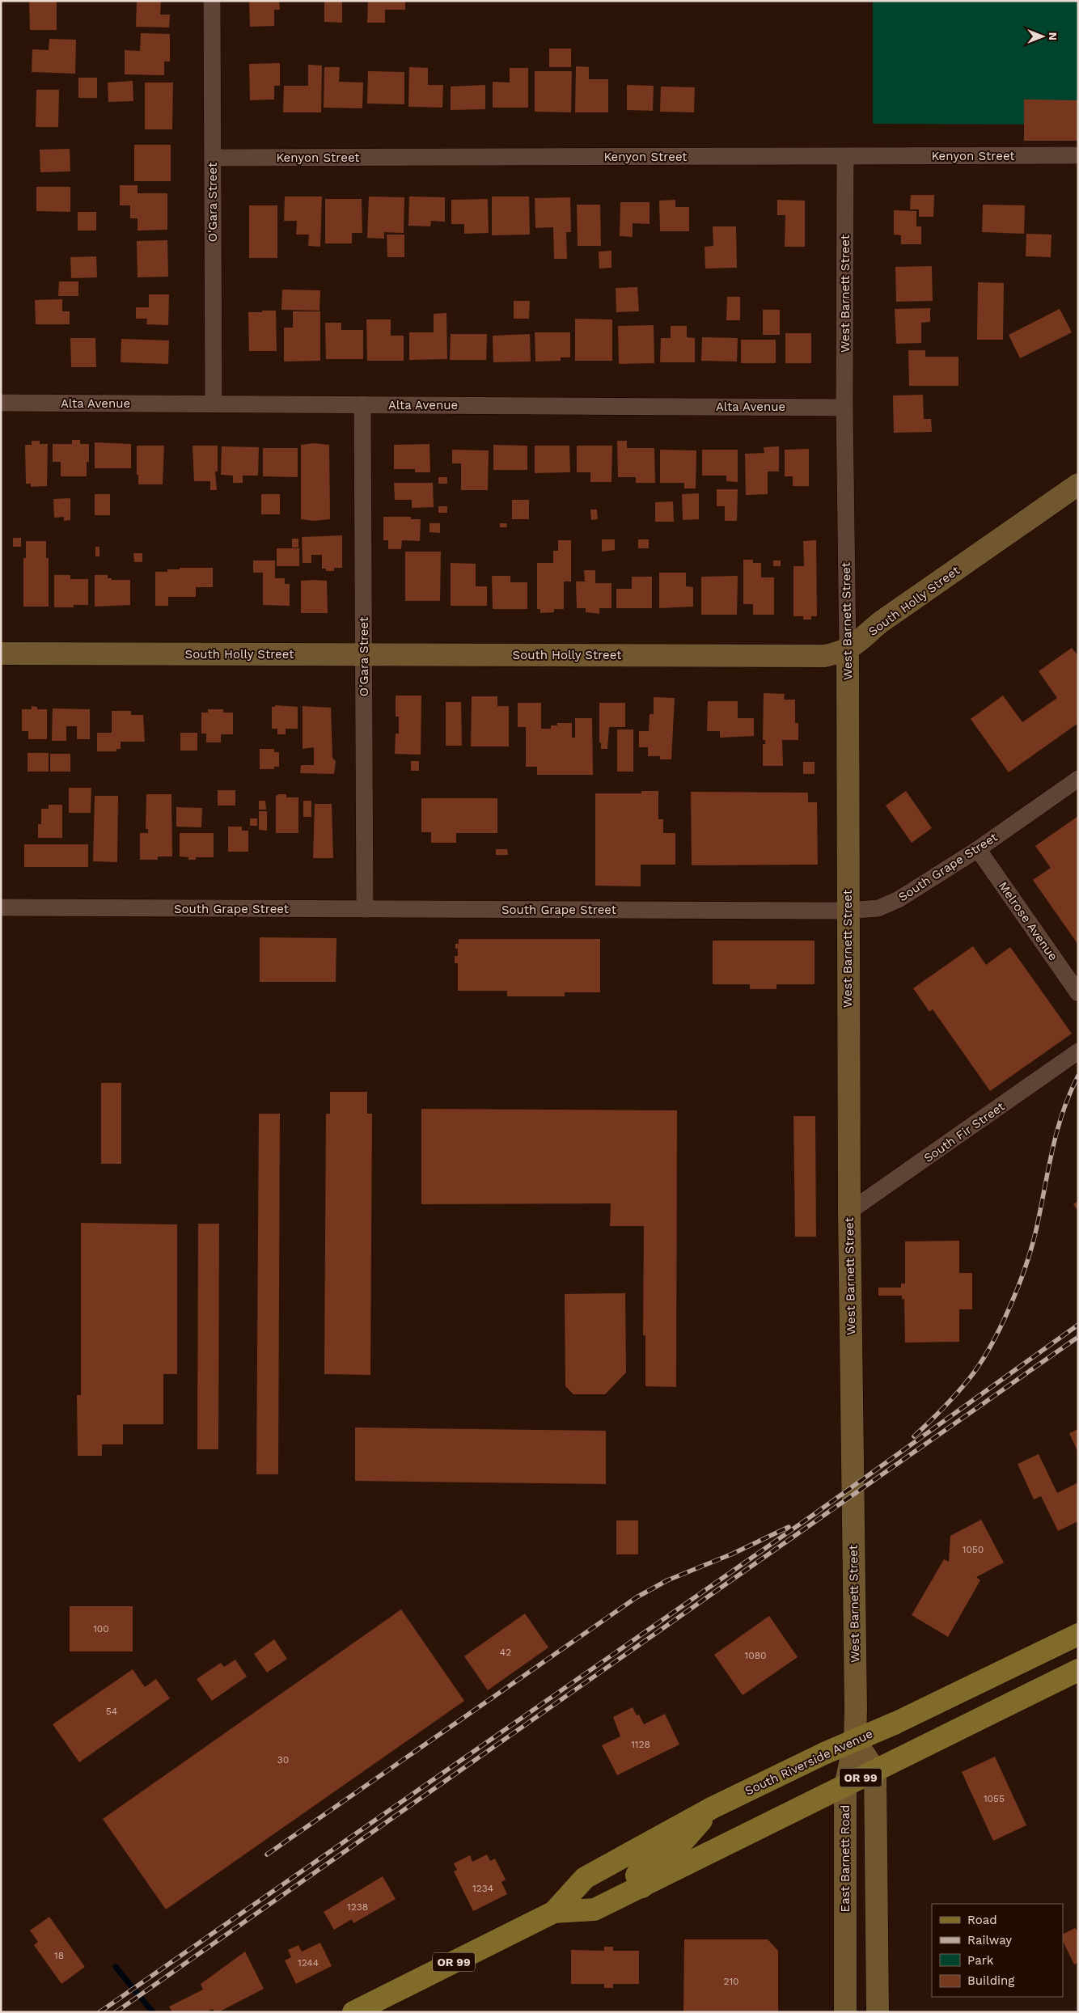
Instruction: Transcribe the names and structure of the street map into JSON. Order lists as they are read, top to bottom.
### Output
{
  "streets": {
    "main road": ["South Riverside Avenue", "OR 99"],
    "street": [
      "Kenyon Street",
      "O'Gara Street",
      "West Barnett Street",
      "Alta Avenue",
      "South Holly Street",
      "South Grape Street",
      "Melrose Avenue",
      "South Fir Street",
      "East Barnett Road"
    ]
  },
  "crossings": [
    ["Kenyon Street", "O'Gara Street"],
    ["Kenyon Street", "West Barnett Street"],
    ["O'Gara Street", "Alta Avenue"],
    ["O'Gara Street", "South Holly Street"],
    ["O'Gara Street", "South Grape Street"],
    ["West Barnett Street", "Alta Avenue"],
    ["West Barnett Street", "South Holly Street"],
    ["West Barnett Street", "South Grape Street"],
    ["West Barnett Street", "South Fir Street"],
    ["West Barnett Street", "South Riverside Avenue"],
    ["West Barnett Street", "East Barnett Road"],
    ["South Grape Street", "Melrose Avenue"],
    ["South Riverside Avenue", "East Barnett Road"]
  ],
  "house_numbers": [
    "1050",
    "100",
    "42",
    "1080",
    "54",
    "1128",
    "30",
    "1055",
    "1234",
    "1238",
    "18",
    "1244",
    "210"
  ],
  "legend": [
    "Road",
    "Railway",
    "Park",
    "Building"
  ],
  "north": "right"
}
